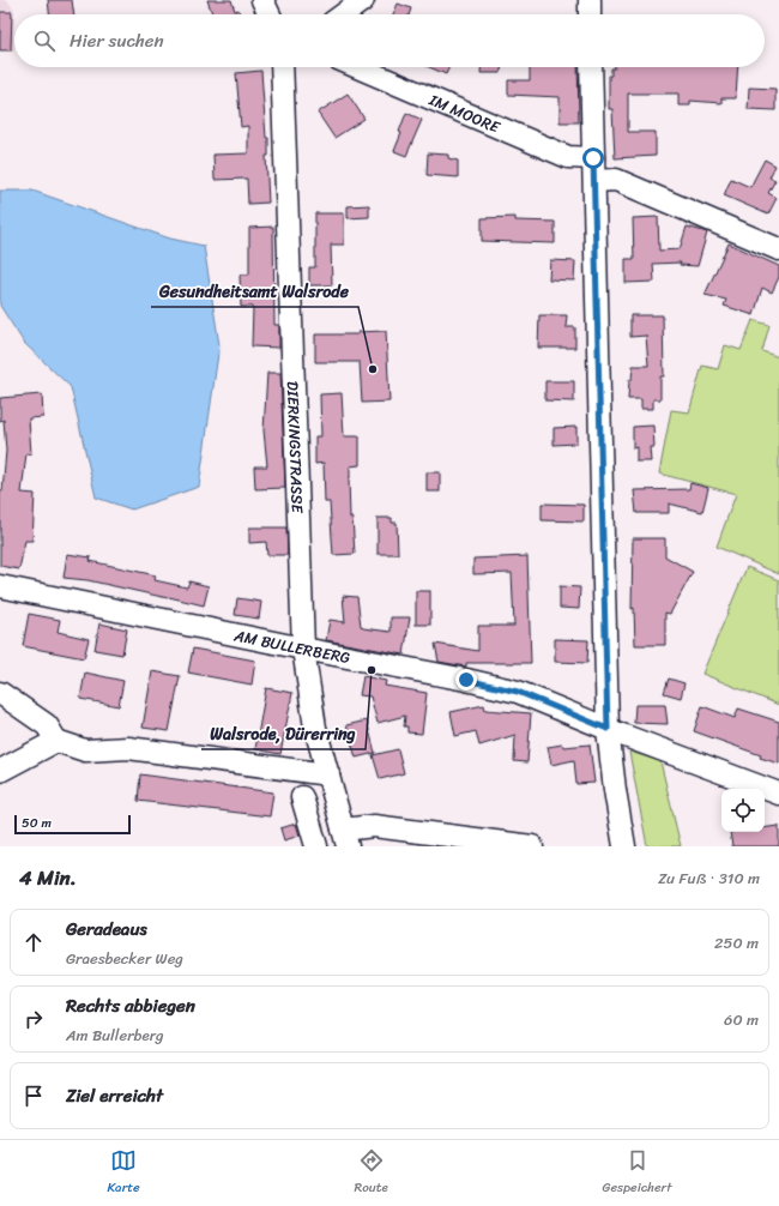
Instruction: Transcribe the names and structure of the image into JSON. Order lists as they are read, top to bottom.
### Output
{
  "streets": {
    "street": ["IM MOORE", "DIERKINGSTRASSE", "AM BULLERBERG"]
  },
  "crossings": [
    ["DIERKINGSTRASSE", "AM BULLERBERG"]
  ],
  "places": ["Gesundheitsamt Walsrode", "Walsrode, Dürerring"],
  "scale_bar": "50 m",
  "page": {
    "search": "Hier suchen",
    "scale": "50 m",
    "heading": ["4 Min.", "Zu Fuß · 310 m"],
    "list": [
      ["Geradeaus", "Graesbecker Weg", "250 m"],
      ["Rechts abbiegen", "Am Bullerberg", "60 m"],
      "Ziel erreicht"
    ],
    "nav": ["Karte", "Route", "Gespeichert"]
  }
}
